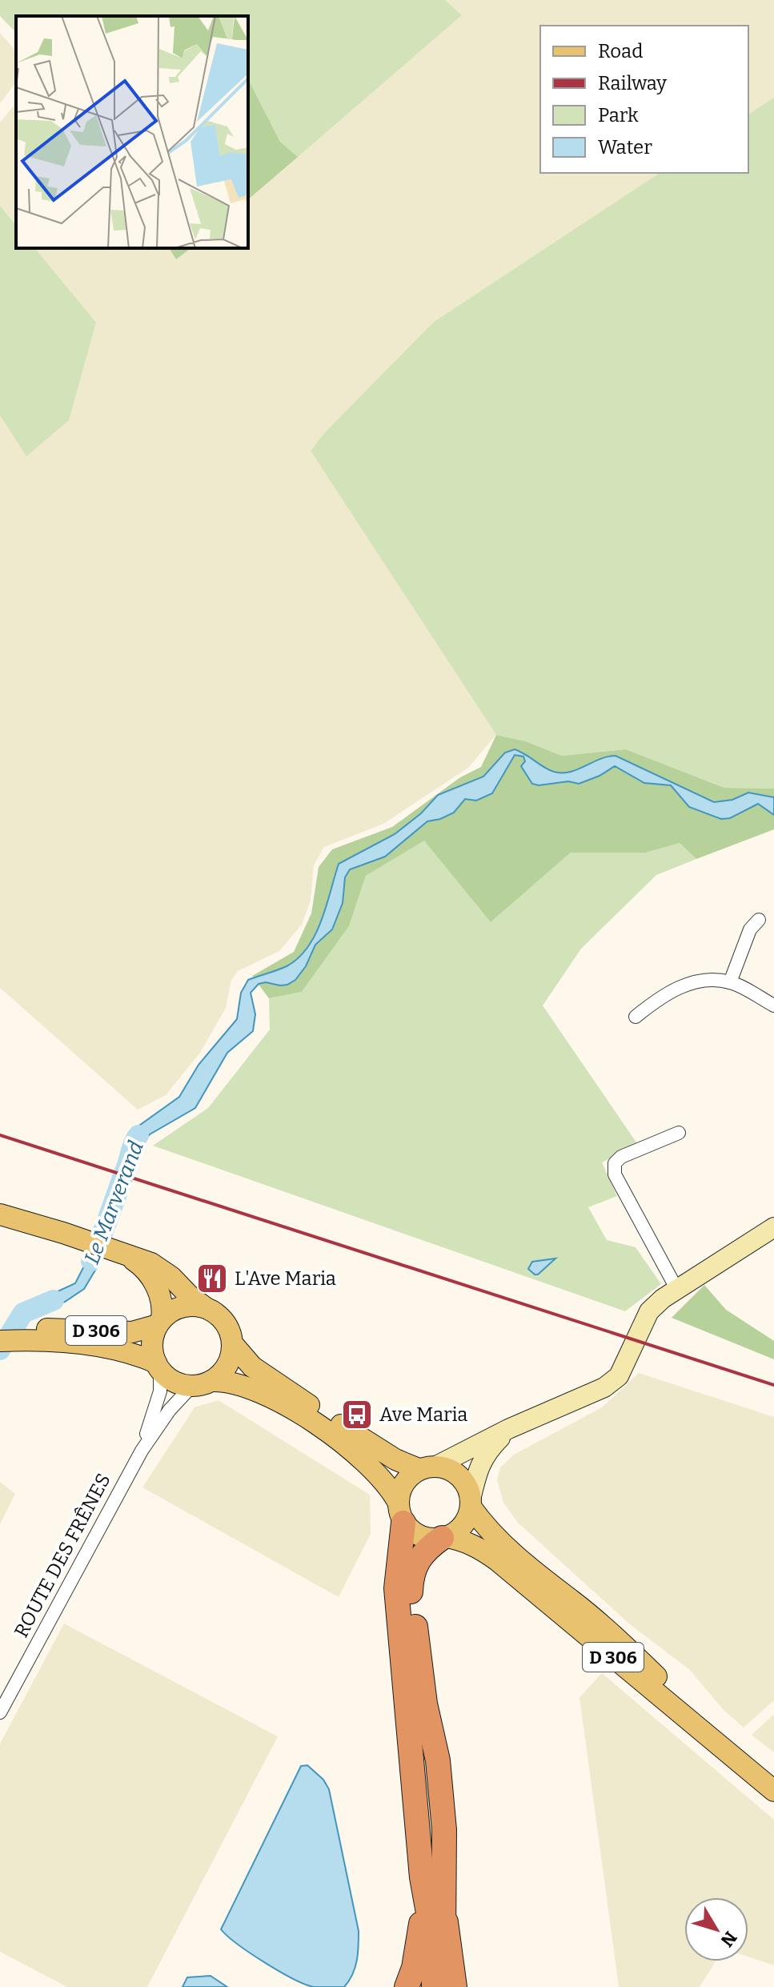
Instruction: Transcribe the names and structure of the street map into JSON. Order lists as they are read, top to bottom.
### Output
{
  "streets": {
    "main road": ["D 306"],
    "street": ["ROUTE DES FRÊNES"]
  },
  "crossings": [
    ["D 306", "ROUTE DES FRÊNES"]
  ],
  "water": ["Le Marverand"],
  "places": {
    "restaurant": ["L'Ave Maria"],
    "bus stop": ["Ave Maria"]
  },
  "legend": [
    "Road",
    "Railway",
    "Park",
    "Water"
  ],
  "north": "bottom right"
}
